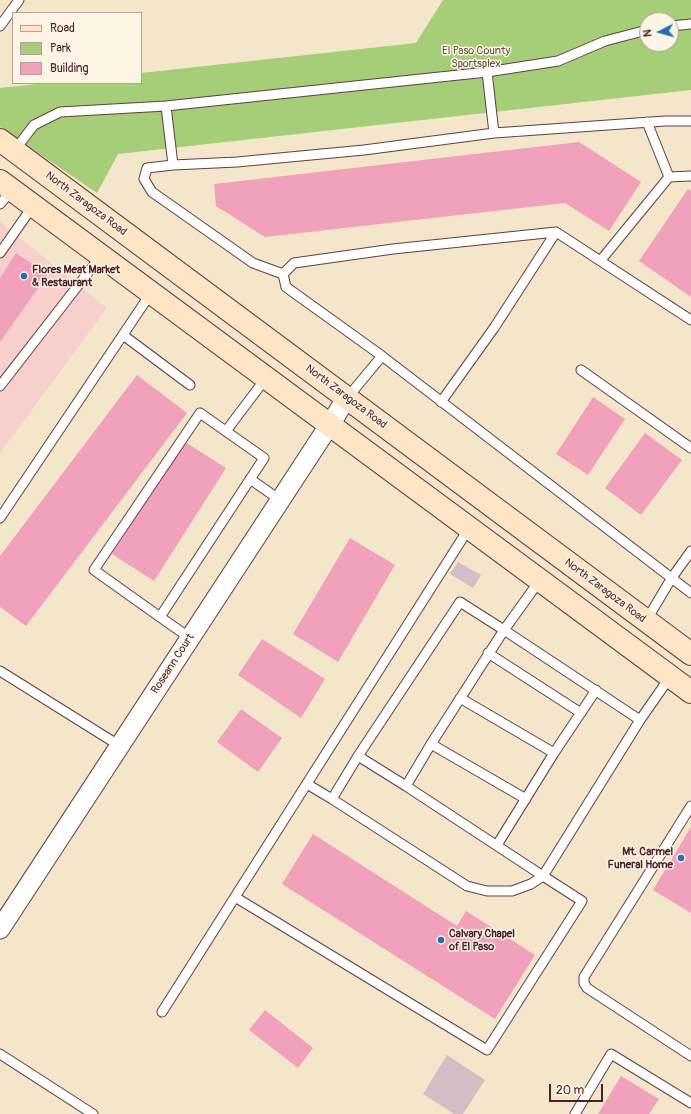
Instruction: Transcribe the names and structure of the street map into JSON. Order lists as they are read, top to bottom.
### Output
{
  "streets": {
    "main road": ["North Zaragoza Road"],
    "street": ["Roseann Court"]
  },
  "crossings": [
    ["North Zaragoza Road", "Roseann Court"]
  ],
  "parks": ["El Paso County Sportsplex"],
  "places": ["Flores Meat Market & Restaurant", "Mt. Carmel Funeral Home", "Calvary Chapel of El Paso"],
  "legend": ["Road", "Park", "Building"],
  "scale_bar": "20 m",
  "north": "left"
}
